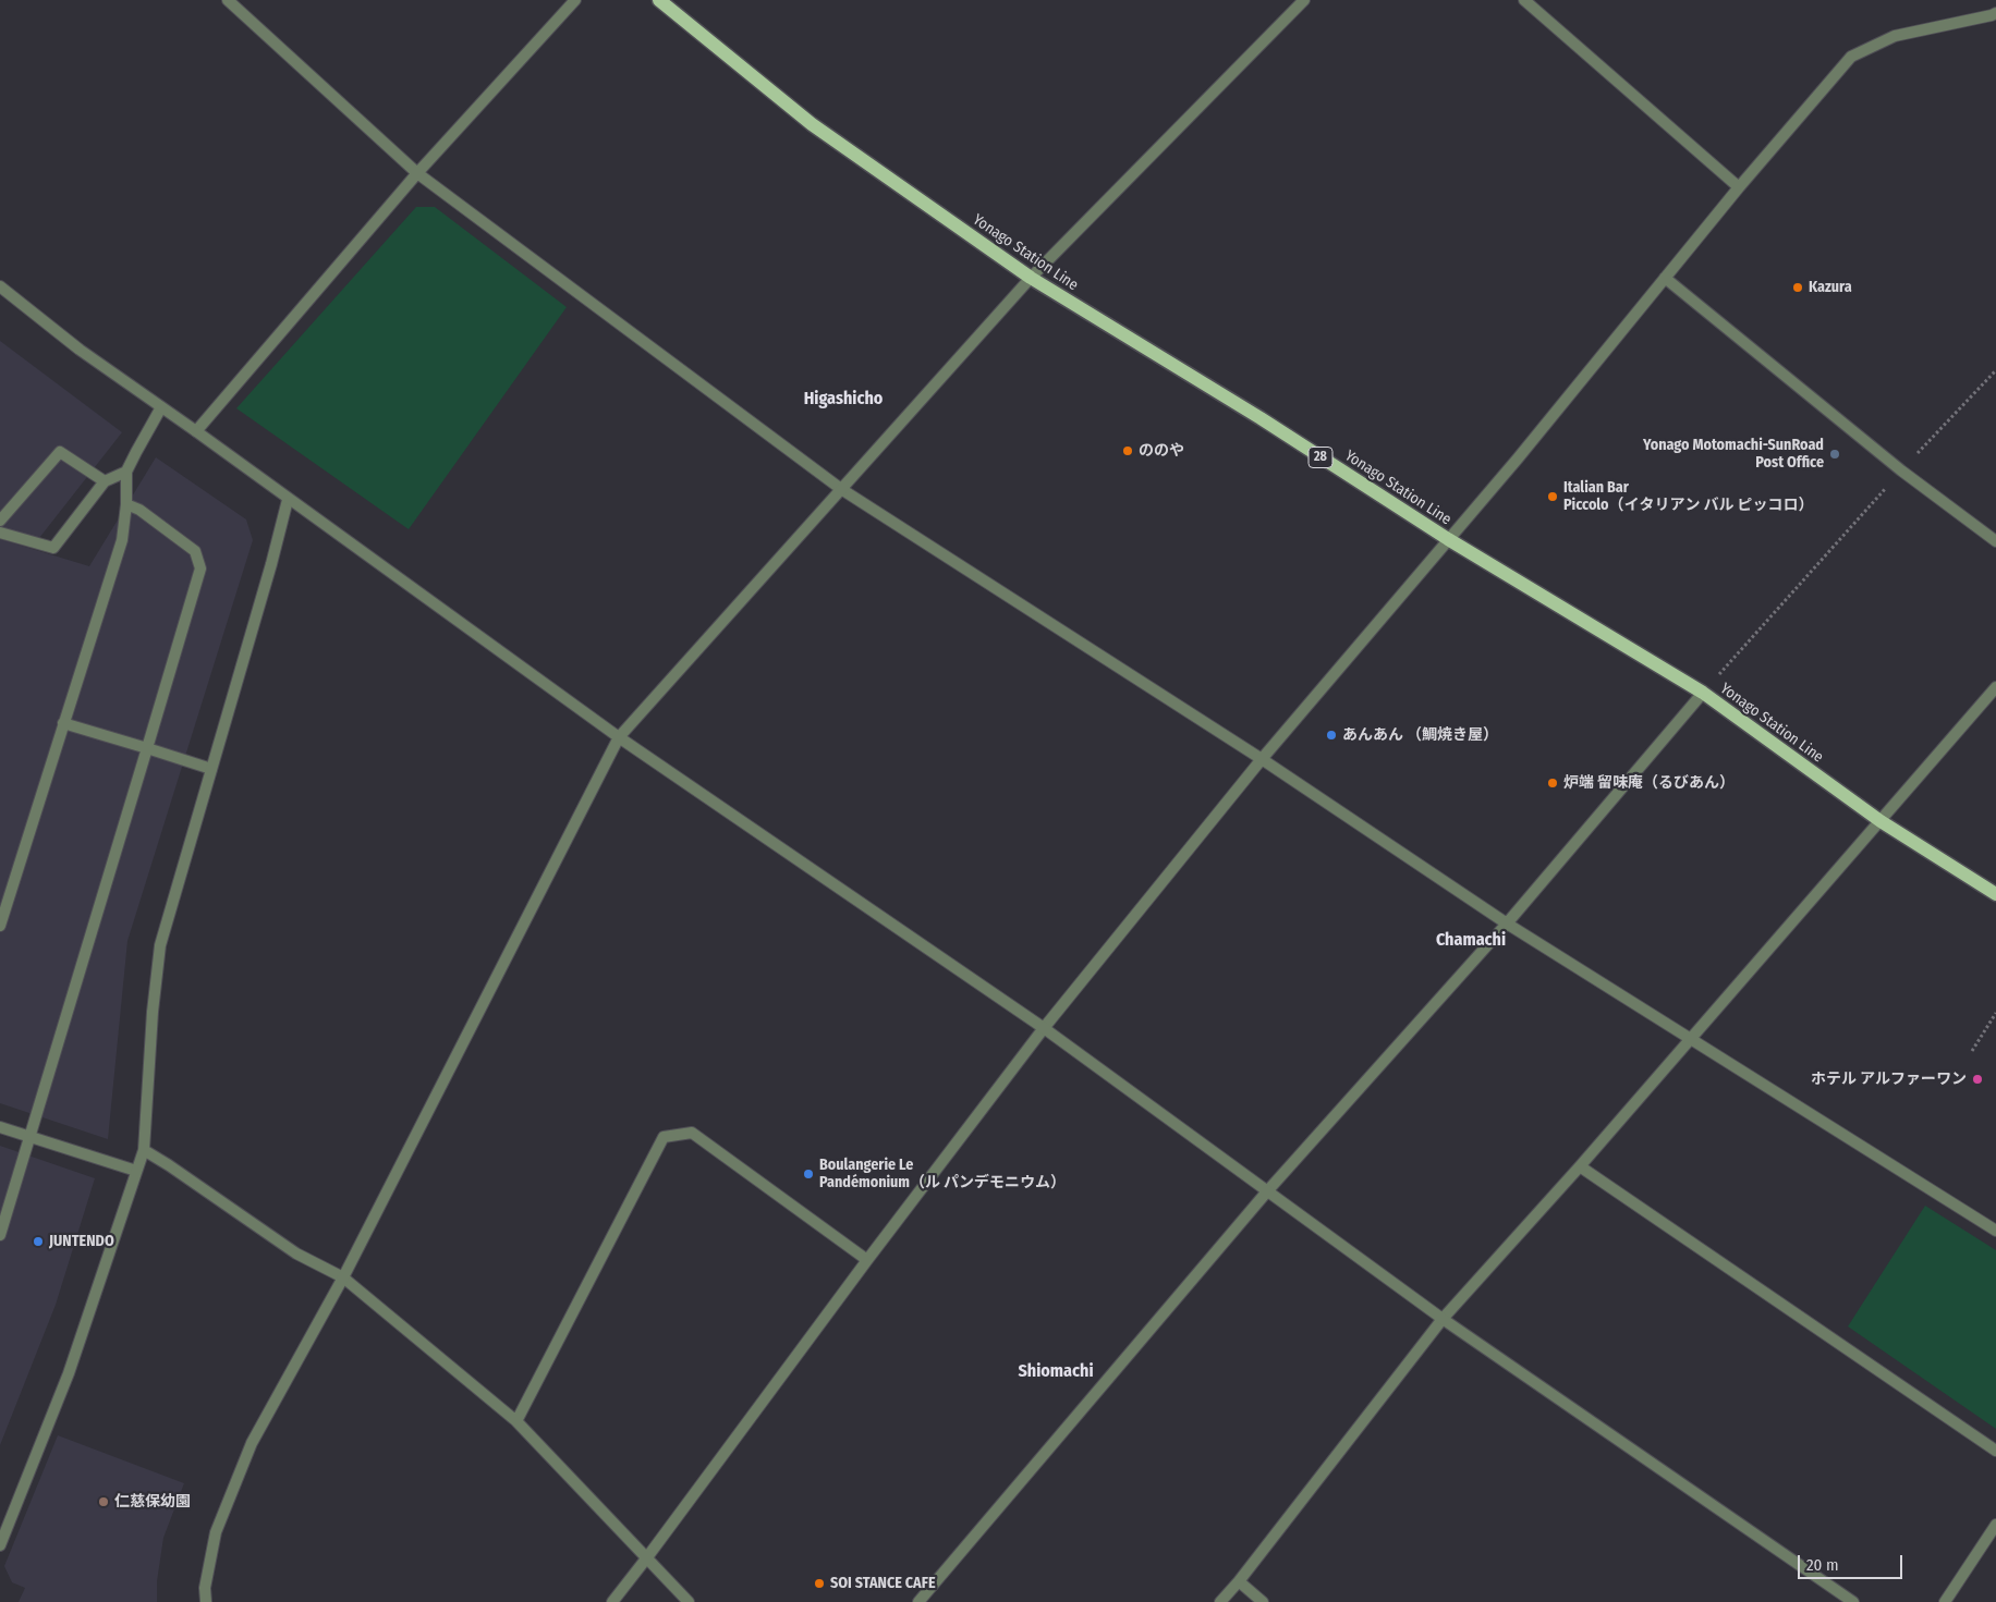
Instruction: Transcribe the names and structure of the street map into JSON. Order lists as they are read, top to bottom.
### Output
{
  "streets": {
    "main road": ["Yonago Station Line", "28"]
  },
  "districts": ["Higashicho", "Chamachi", "Shiomachi"],
  "places": [
    "Kazura",
    "ののや",
    "Yonago Motomachi-SunRoad Post Office",
    "Italian Bar Piccolo（イタリアン バル ピッコロ）",
    "あんあん （鯛焼き屋）",
    "炉端 留味庵（るびあん）",
    "ホテル アルファーワン",
    "Boulangerie Le Pandémonium（ル パンデモニウム）",
    "JUNTENDO",
    "仁慈保幼園",
    "SOI STANCE CAFE"
  ],
  "scale_bar": "20 m"
}
